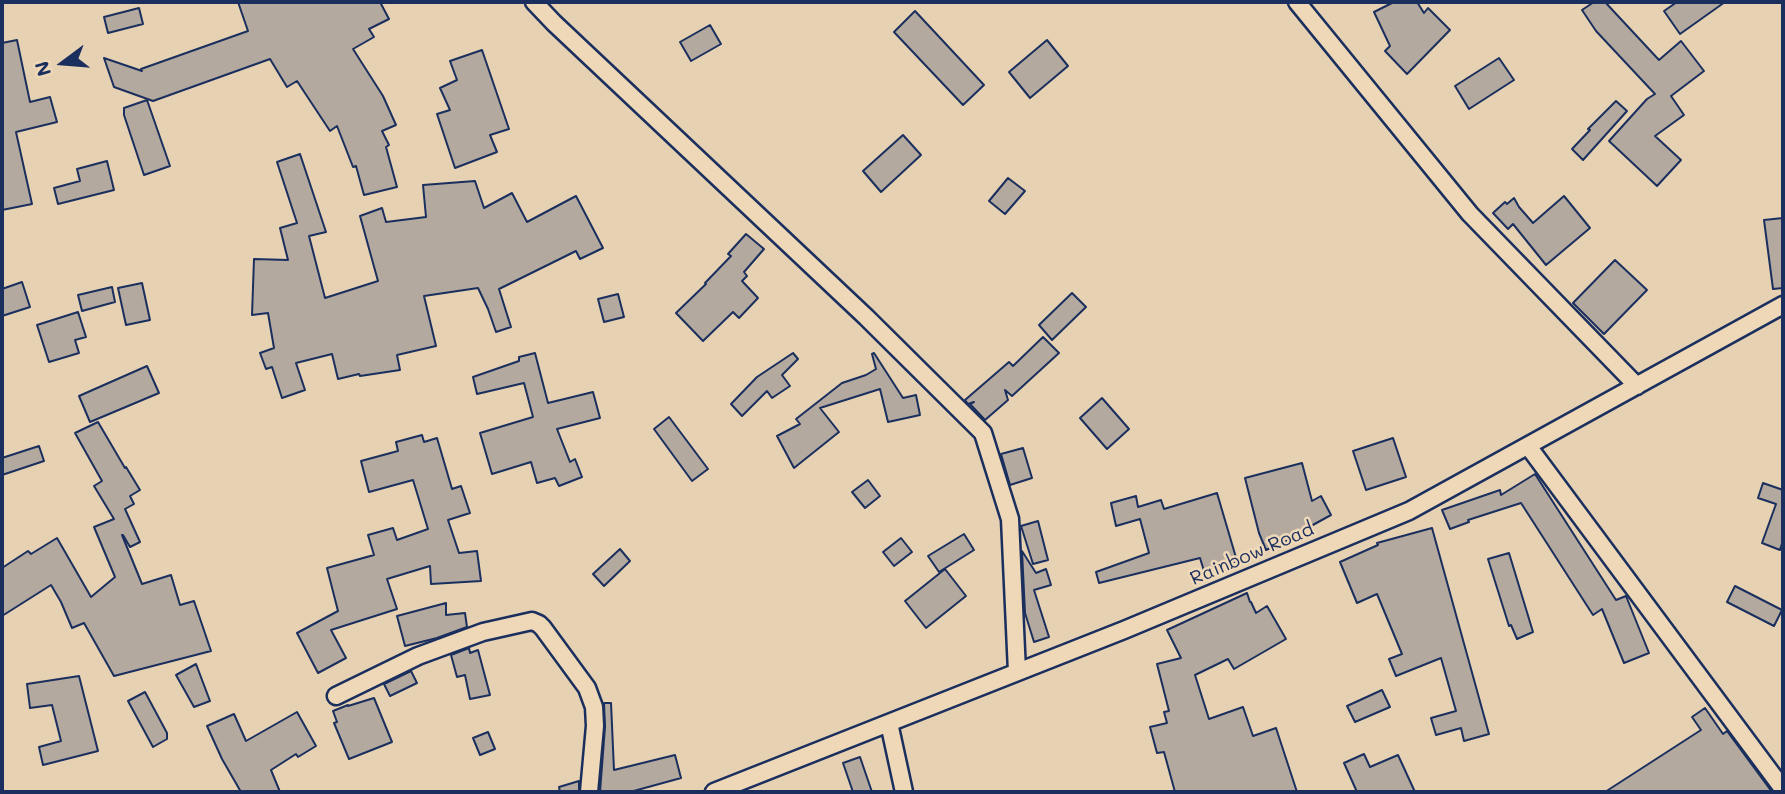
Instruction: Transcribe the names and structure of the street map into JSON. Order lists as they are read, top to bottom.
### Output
{
  "streets": {
    "street": ["Rainbow Road"]
  },
  "north": "left"
}
